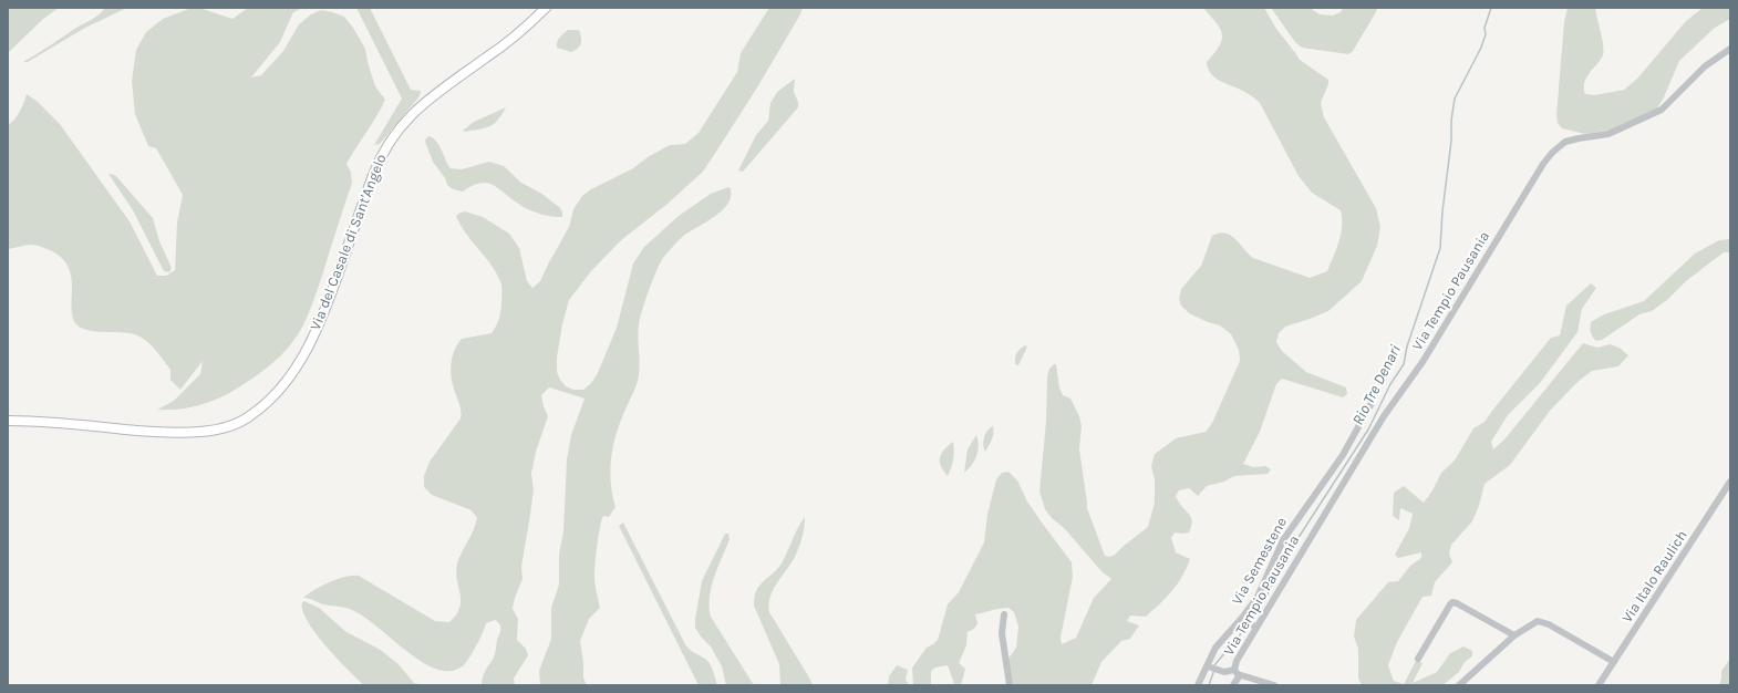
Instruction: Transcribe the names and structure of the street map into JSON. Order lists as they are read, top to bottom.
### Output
{
  "streets": {
    "main road": ["Via del Casale di Sant'Angelo"],
    "street": ["Via Tempio Pausania", "Via Semestene", "Via Italo Raulich"]
  },
  "water": ["Rio Tre Denari"]
}
